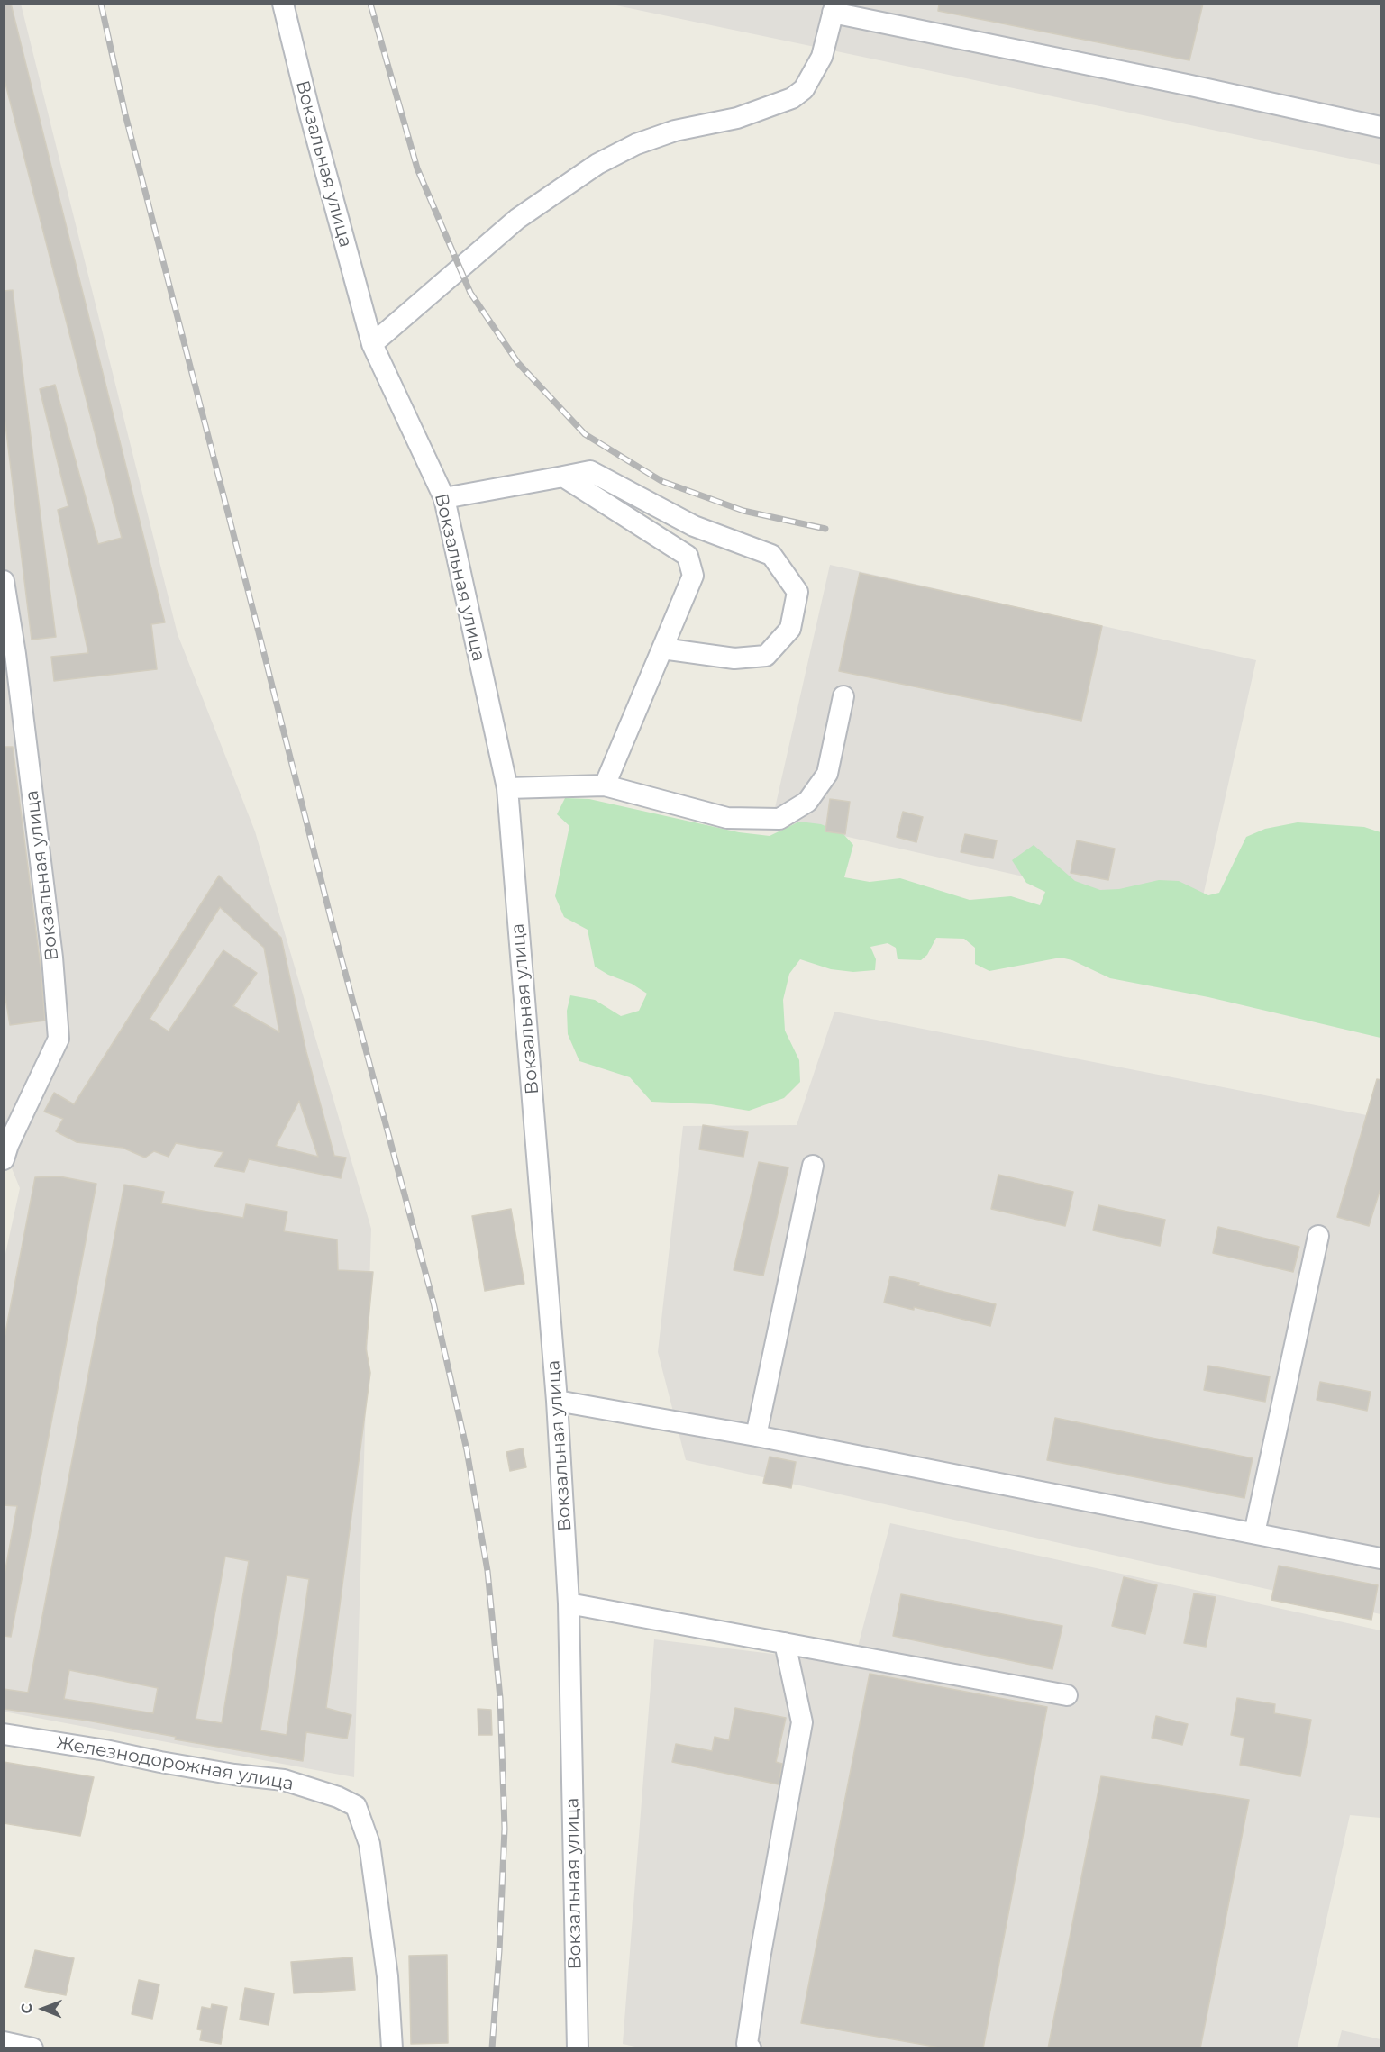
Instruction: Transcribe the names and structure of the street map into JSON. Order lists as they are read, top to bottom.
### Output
{
  "streets": {
    "street": ["Вокзальная улица", "Железнодорожная улица"]
  },
  "north": "left"
}
